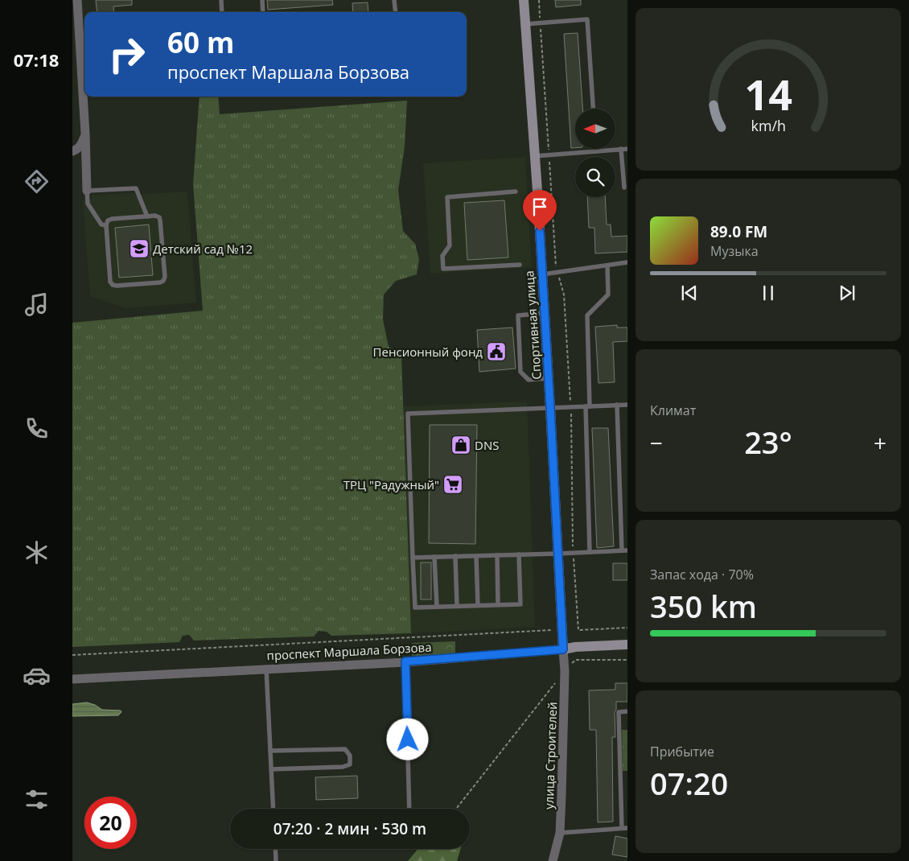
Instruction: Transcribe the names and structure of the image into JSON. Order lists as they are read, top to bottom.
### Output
{
  "streets": {
    "street": ["Спортивная улица", "проспект Маршала Борзова", "улица Строителей"]
  },
  "crossings": [
    ["Спортивная улица", "проспект Маршала Борзова"],
    ["Спортивная улица", "улица Строителей"],
    ["проспект Маршала Борзова", "улица Строителей"]
  ],
  "places": {
    "school or university": ["Детский сад №12"],
    "public building": ["Пенсионный фонд"],
    "shop": ["DNS"],
    "supermarket": ["ТРЦ \"Радужный\""]
  },
  "north": "left",
  "page": {
    "tabs": "07:18",
    "turn": ["60 m", "проспект Маршала Борзова"],
    "song": ["89.0 FM", "Музыка"],
    "tile": [
      "Климат",
      ["Запас хода · 70%", "350 km"],
      ["Прибытие", "07:20"]
    ],
    "heat": ["−", "23°", "+"],
    "limit": "20",
    "trip": "07:20 · 2 мин · 530 m",
    "gauge": ["14", "km/h"]
  }
}
